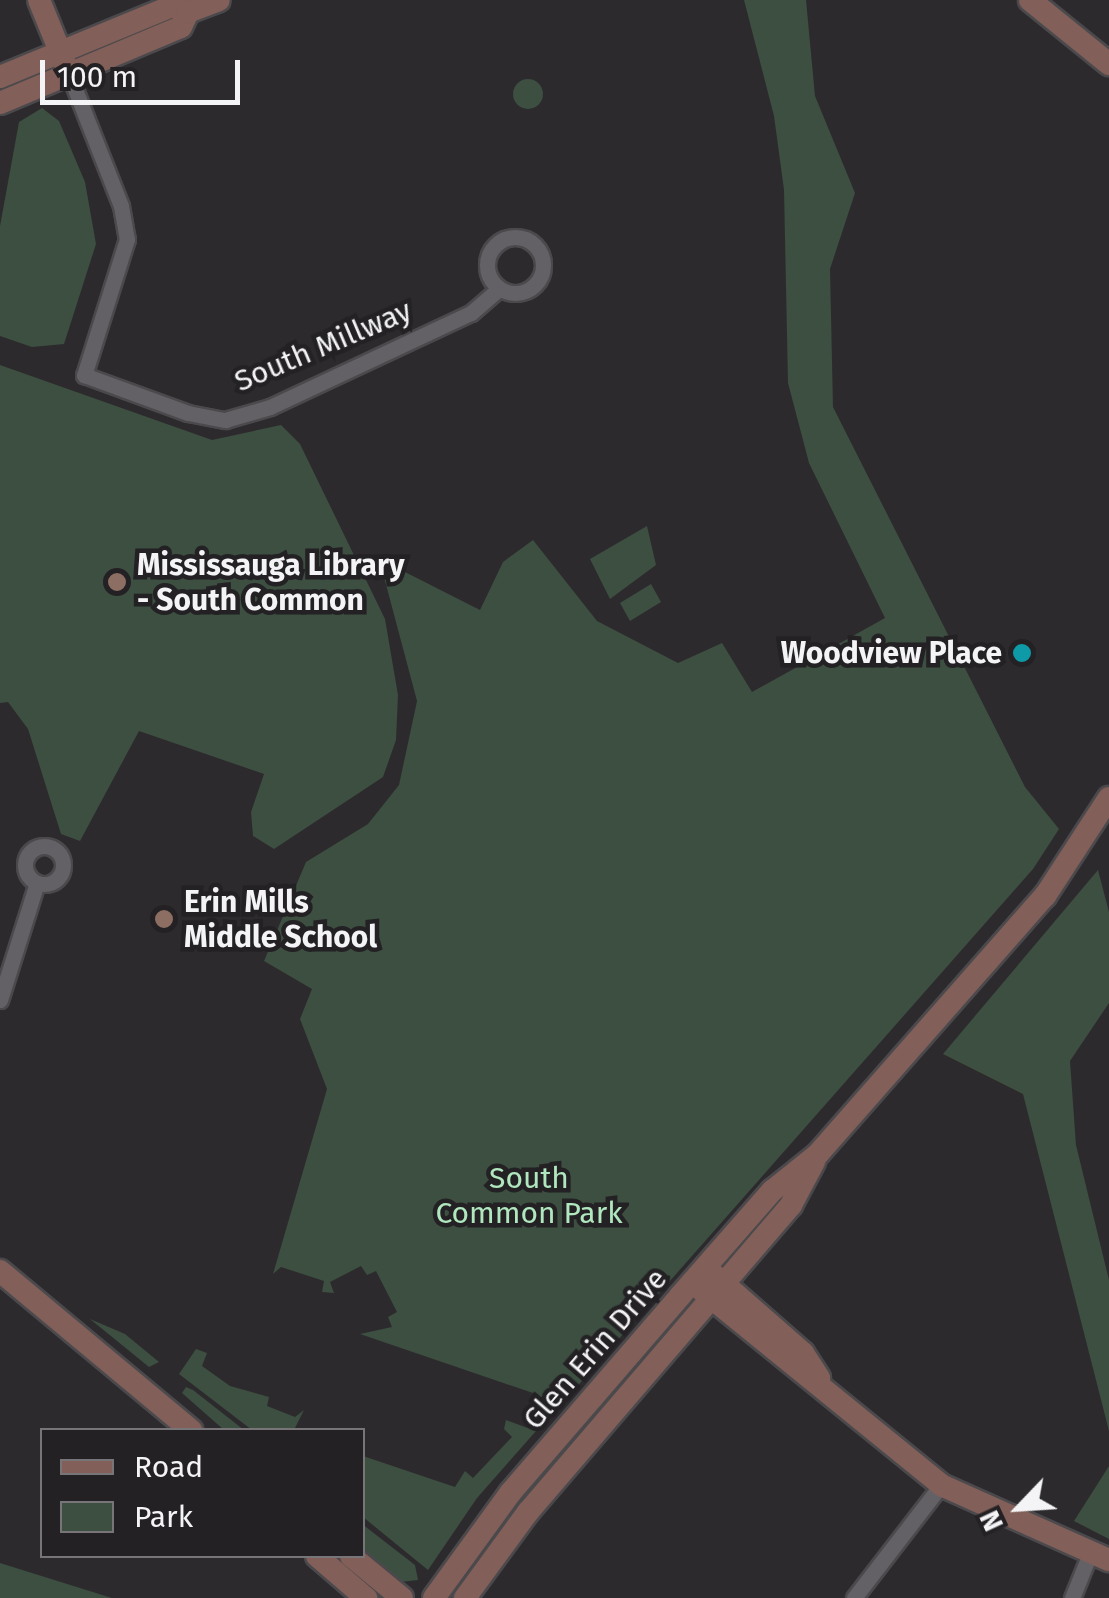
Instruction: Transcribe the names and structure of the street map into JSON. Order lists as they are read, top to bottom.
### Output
{
  "streets": {
    "street": ["South Millway", "Glen Erin Drive"]
  },
  "parks": ["South Common Park"],
  "places": ["Mississauga Library - South Common", "Woodview Place", "Erin Mills Middle School"],
  "legend": ["Road", "Park"],
  "scale_bar": "100 m",
  "north": "bottom left"
}
